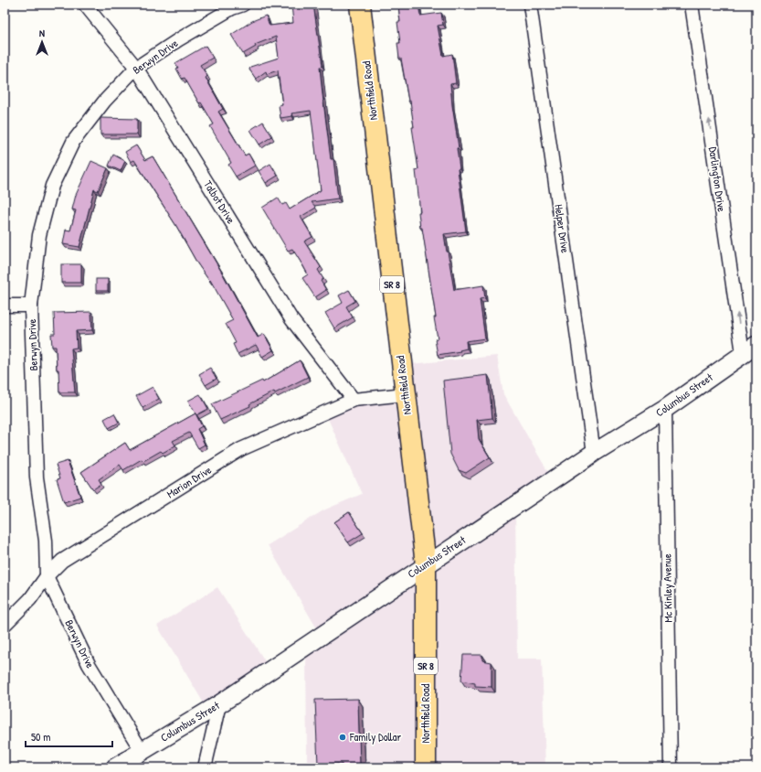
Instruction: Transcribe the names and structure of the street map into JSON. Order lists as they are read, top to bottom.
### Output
{
  "streets": {
    "main road": ["Northfield Road", "SR 8"],
    "street": [
      "Berwyn Drive",
      "Darlington Drive",
      "Talbot Drive",
      "Helper Drive",
      "Columbus Street",
      "Marion Drive",
      "Mc Kinley Avenue"
    ]
  },
  "crossings": [
    ["Berwyn Drive", "Talbot Drive"],
    ["Berwyn Drive", "Columbus Street"],
    ["Berwyn Drive", "Marion Drive"],
    ["Northfield Road", "Columbus Street"],
    ["Northfield Road", "Marion Drive"],
    ["Darlington Drive", "Columbus Street"],
    ["Talbot Drive", "Marion Drive"],
    ["Helper Drive", "Columbus Street"],
    ["Columbus Street", "Mc Kinley Avenue"]
  ],
  "one_way": ["Darlington Drive"],
  "places": ["Family Dollar"],
  "scale_bar": "50 m",
  "north": "top"
}
